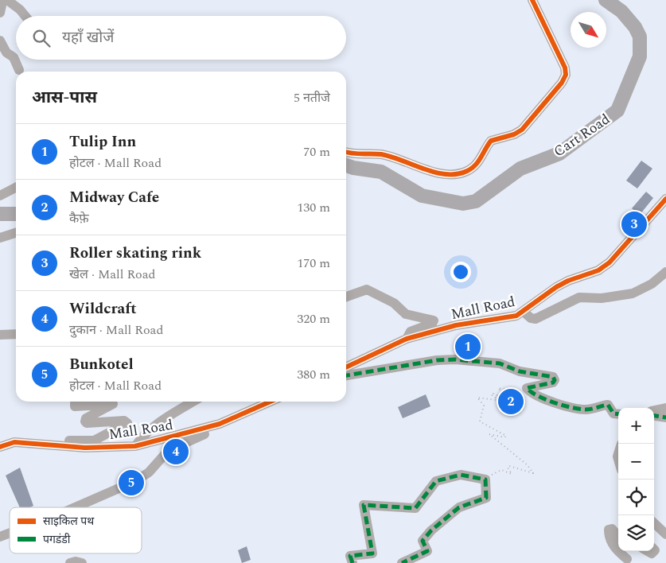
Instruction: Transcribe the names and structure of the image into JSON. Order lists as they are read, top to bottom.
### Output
{
  "streets": {
    "highway": ["Cart Road"],
    "street": ["Mall Road"]
  },
  "legend": ["साइकिल पथ", "पगडंडी"],
  "north": "bottom right",
  "page": {
    "search": "यहाँ खोजें",
    "heading": ["आस-पास", "5 नतीजे"],
    "list": [
      {
        "mark": "1",
        "name": "Tulip Inn",
        "note": "होटल · Mall Road",
        "value": "70 m"
      },
      {
        "mark": "2",
        "name": "Midway Cafe",
        "note": "कैफ़े",
        "value": "130 m"
      },
      {
        "mark": "3",
        "name": "Roller skating rink",
        "note": "खेल · Mall Road",
        "value": "170 m"
      },
      {
        "mark": "4",
        "name": "Wildcraft",
        "note": "दुकान · Mall Road",
        "value": "320 m"
      },
      {
        "mark": "5",
        "name": "Bunkotel",
        "note": "होटल · Mall Road",
        "value": "380 m"
      }
    ],
    "pins": [
      "3",
      "1",
      "2",
      "4",
      "5"
    ],
    "map_buttons": ["+", "−"]
  }
}
